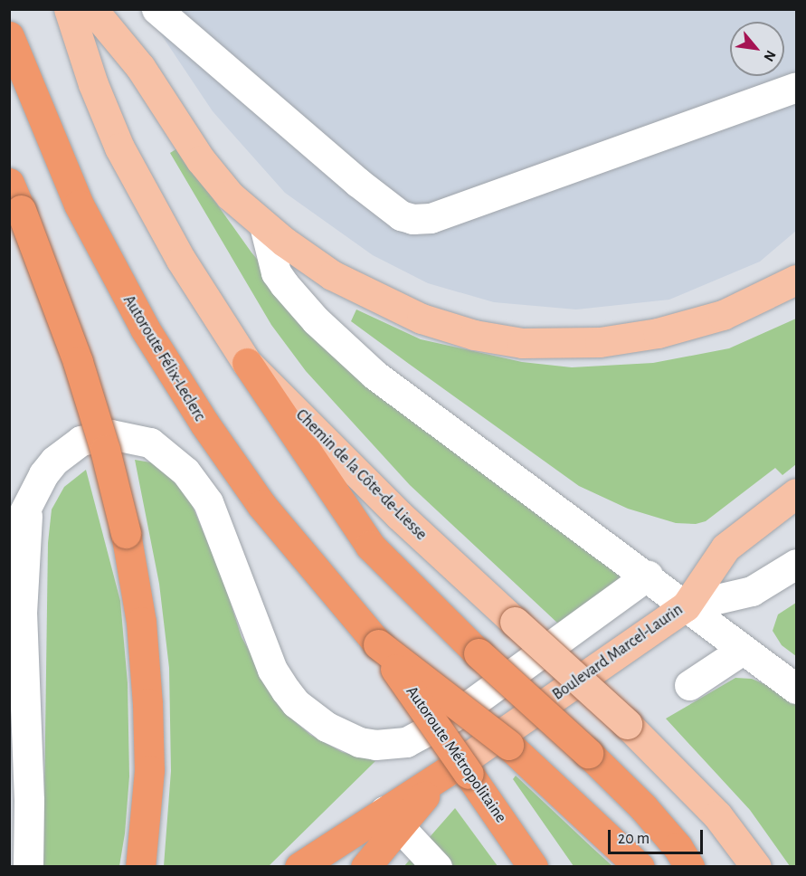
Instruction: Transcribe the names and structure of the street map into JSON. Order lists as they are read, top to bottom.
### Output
{
  "streets": {
    "highway": ["Autoroute Félix-Leclerc", "Autoroute Métropolitaine"],
    "main road": ["Chemin de la Côte-de-Liesse", "Boulevard Marcel-Laurin"]
  },
  "crossings": [
    ["Autoroute Félix-Leclerc", "Autoroute Métropolitaine"]
  ],
  "scale_bar": "20 m",
  "north": "bottom right"
}
